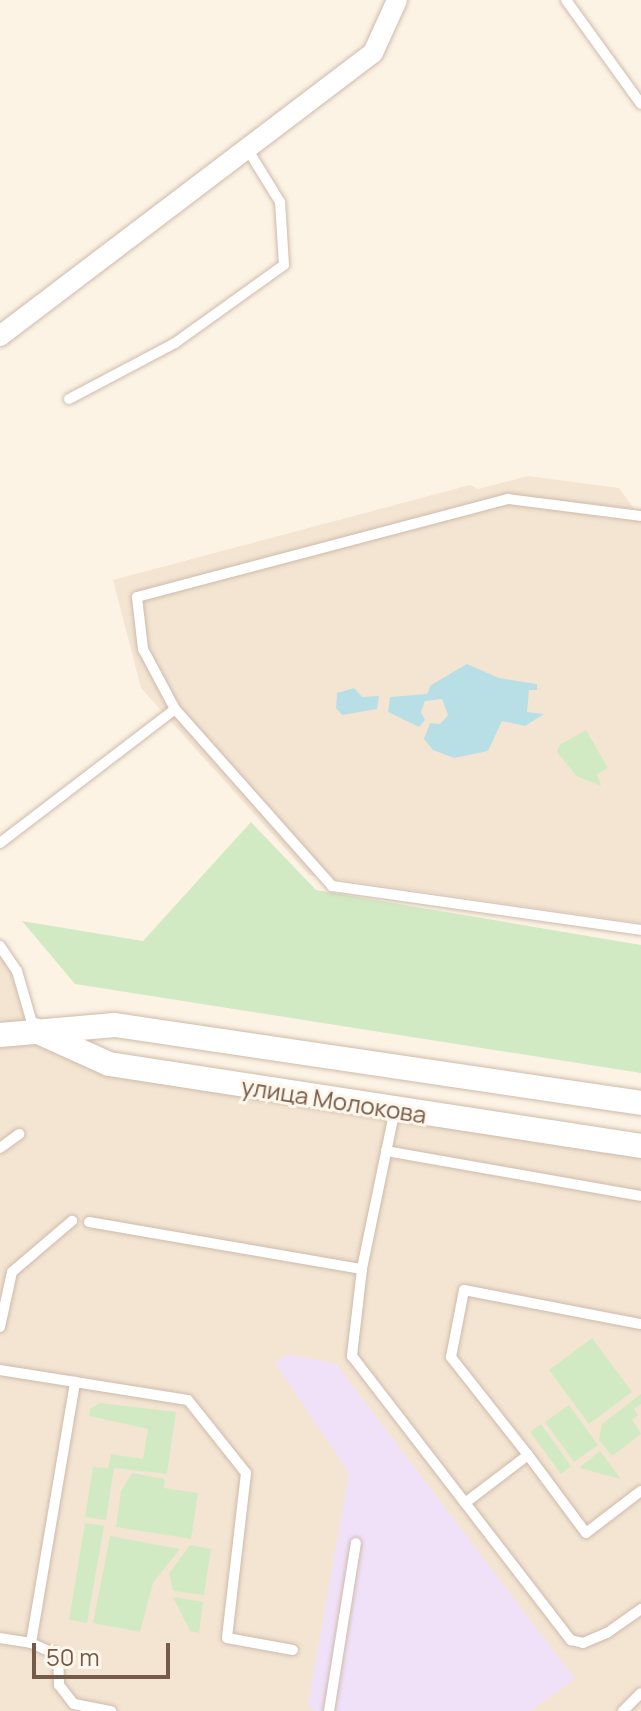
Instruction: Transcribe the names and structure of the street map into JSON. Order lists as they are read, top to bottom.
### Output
{
  "streets": {
    "street": ["улица Молокова"]
  },
  "scale_bar": "50 m"
}
